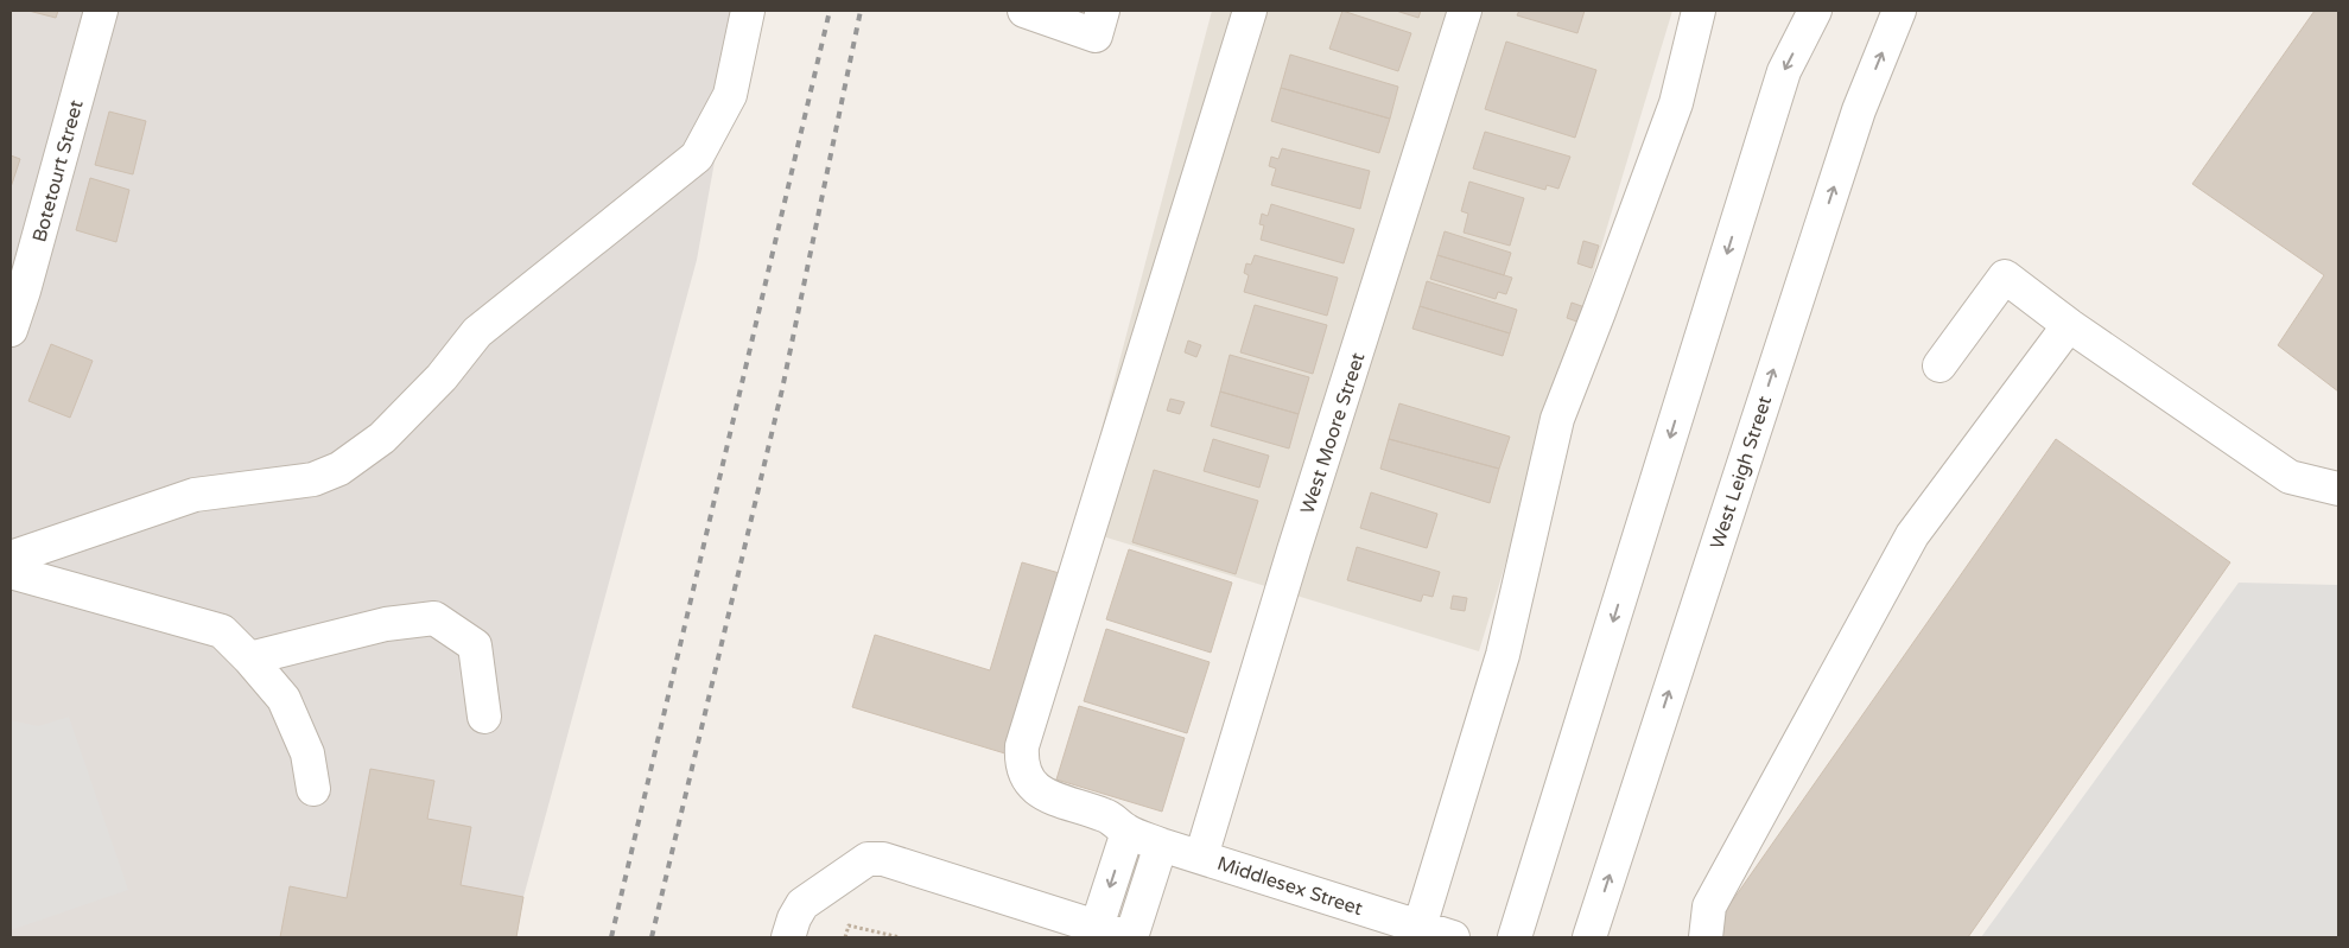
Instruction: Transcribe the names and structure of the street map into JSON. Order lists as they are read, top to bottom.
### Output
{
  "streets": {
    "street": [
      "Botetourt Street",
      "West Moore Street",
      "West Leigh Street",
      "Middlesex Street"
    ]
  },
  "crossings": [
    ["West Moore Street", "Middlesex Street"]
  ]
}
